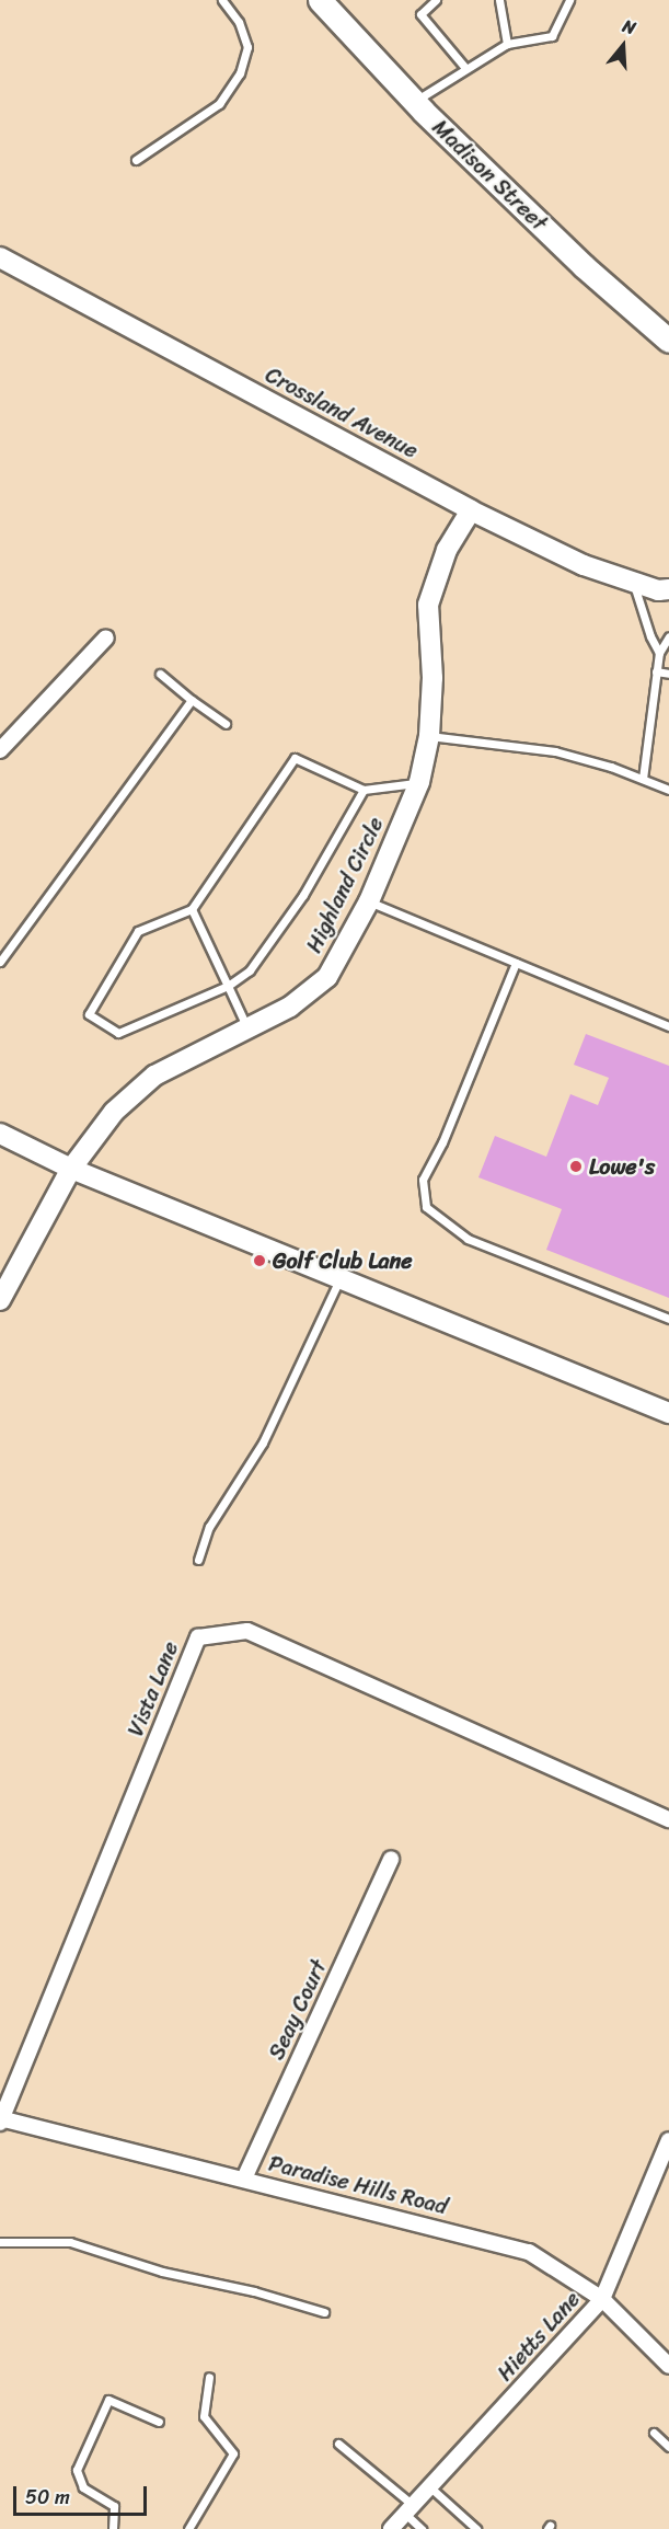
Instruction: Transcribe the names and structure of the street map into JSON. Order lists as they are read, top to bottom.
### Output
{
  "streets": {
    "main road": ["Madison Street"],
    "street": [
      "Crossland Avenue",
      "Highland Circle",
      "Vista Lane",
      "Seay Court",
      "Paradise Hills Road",
      "Hietts Lane"
    ]
  },
  "crossings": [
    ["Crossland Avenue", "Highland Circle"],
    ["Vista Lane", "Paradise Hills Road"],
    ["Seay Court", "Paradise Hills Road"],
    ["Paradise Hills Road", "Hietts Lane"]
  ],
  "places": ["Lowe's", "Golf Club Lane"],
  "scale_bar": "50 m",
  "north": "top"
}
